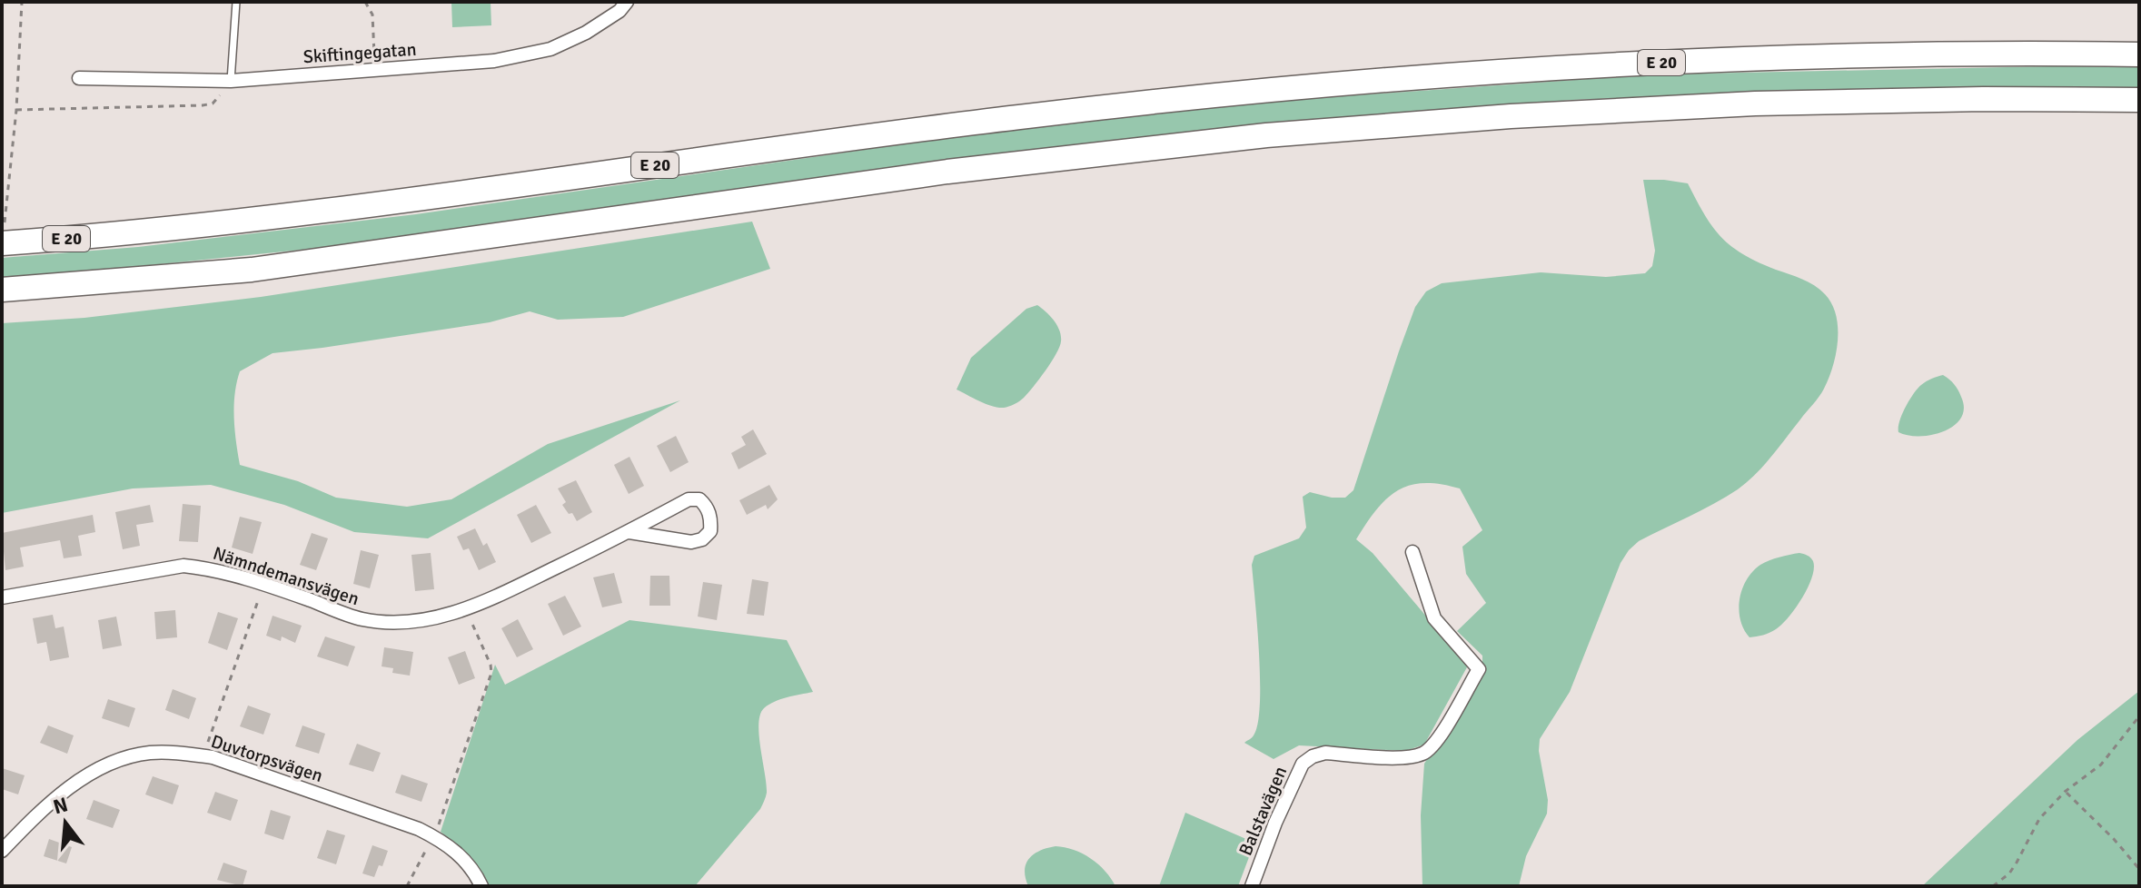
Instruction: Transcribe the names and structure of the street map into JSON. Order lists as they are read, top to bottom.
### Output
{
  "streets": {
    "highway": ["E 20"],
    "street": [
      "Skiftingegatan",
      "Nämndemansvägen",
      "Duvtorpsvägen",
      "Balstavägen"
    ]
  },
  "north": "top"
}
